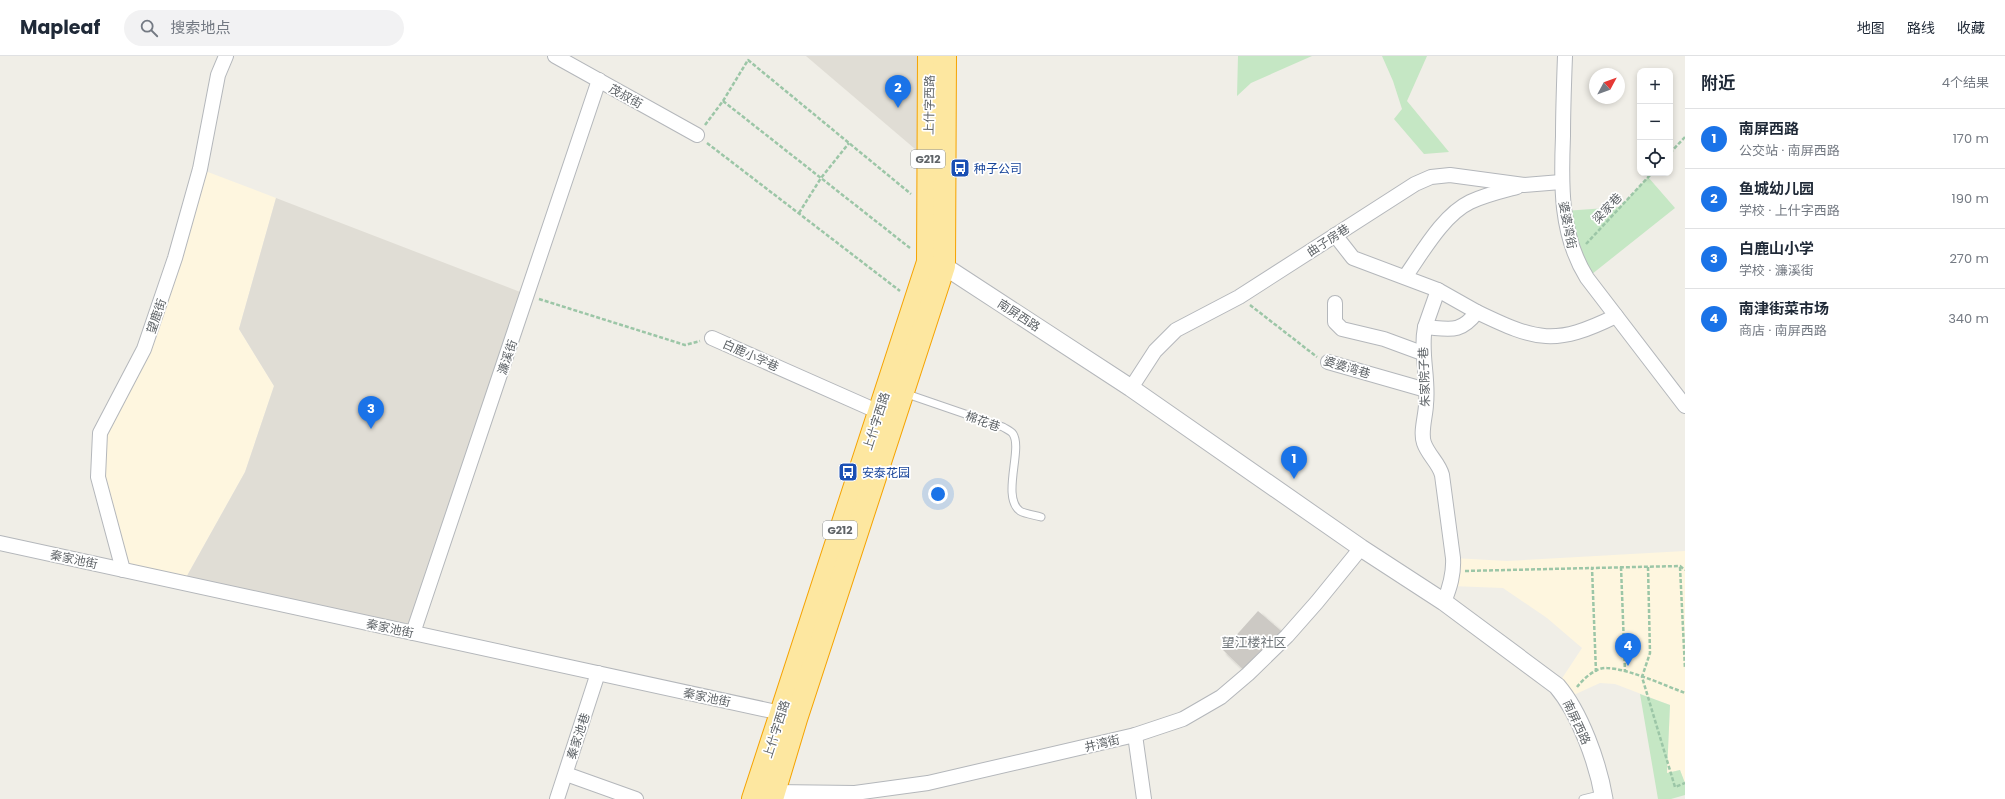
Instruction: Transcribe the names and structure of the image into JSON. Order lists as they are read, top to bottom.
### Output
{
  "streets": {
    "highway": ["上什字西路", "G212"],
    "street": [
      "茂叔街",
      "婆婆湾街",
      "曲子房巷",
      "南屏西路",
      "望鹿街",
      "白鹿小学巷",
      "濂溪街",
      "婆婆湾巷",
      "朱家院子巷",
      "秦家池街",
      "秦家池巷",
      "井湾街"
    ],
    "lane": ["棉花巷"],
    "path": ["梁家巷"]
  },
  "crossings": [
    ["茂叔街", "濂溪街"],
    ["上什字西路", "南屏西路"],
    ["上什字西路", "白鹿小学巷"],
    ["上什字西路", "棉花巷"],
    ["上什字西路", "秦家池街"],
    ["上什字西路", "井湾街"],
    ["梁家巷", "婆婆湾街"],
    ["婆婆湾街", "曲子房巷"],
    ["曲子房巷", "南屏西路"],
    ["曲子房巷", "婆婆湾巷"],
    ["南屏西路", "朱家院子巷"],
    ["南屏西路", "井湾街"],
    ["望鹿街", "秦家池街"],
    ["白鹿小学巷", "濂溪街"],
    ["濂溪街", "秦家池街"],
    ["婆婆湾巷", "朱家院子巷"],
    ["秦家池街", "秦家池巷"]
  ],
  "districts": ["望江楼社区"],
  "places": {
    "bus stop": ["种子公司", "安泰花园"]
  },
  "north": "top right",
  "page": {
    "header": "Mapleaf",
    "search": "搜索地点",
    "nav": ["地图", "路线", "收藏"],
    "heading": ["附近", "4个结果"],
    "map_buttons": ["+", "−"],
    "pins": [
      "2",
      "3",
      "1",
      "4"
    ],
    "list": [
      {
        "mark": "1",
        "name": "南屏西路",
        "note": "公交站 · 南屏西路",
        "value": "170 m"
      },
      {
        "mark": "2",
        "name": "鱼城幼儿园",
        "note": "学校 · 上什字西路",
        "value": "190 m"
      },
      {
        "mark": "3",
        "name": "白鹿山小学",
        "note": "学校 · 濂溪街",
        "value": "270 m"
      },
      {
        "mark": "4",
        "name": "南津街菜市场",
        "note": "商店 · 南屏西路",
        "value": "340 m"
      }
    ]
  }
}
